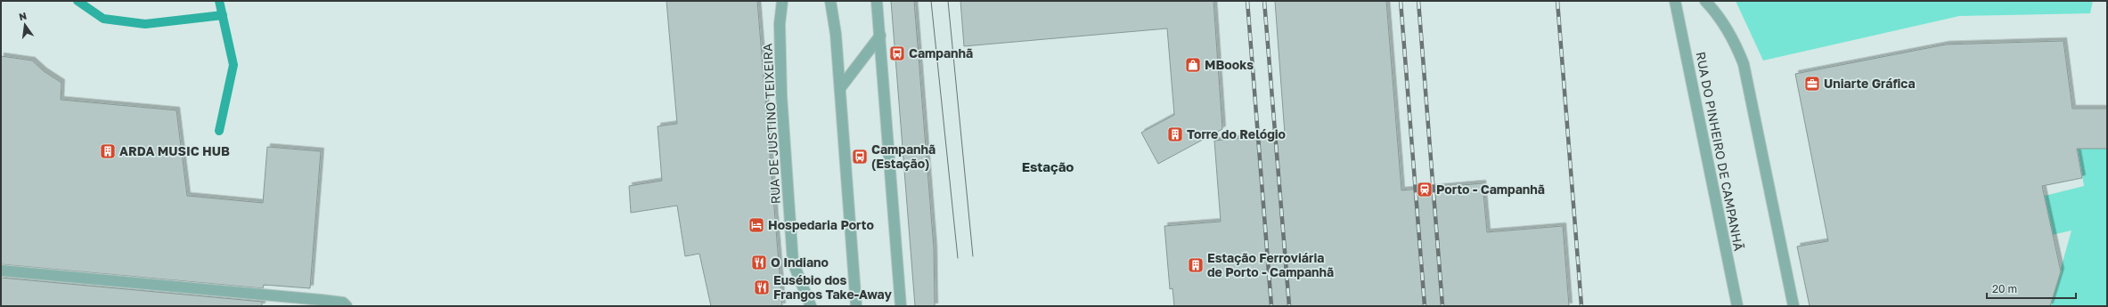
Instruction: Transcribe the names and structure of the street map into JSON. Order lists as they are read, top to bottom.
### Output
{
  "streets": {
    "street": ["RUA DE JUSTINO TEIXEIRA", "RUA DO PINHEIRO DE CAMPANHÃ"]
  },
  "districts": ["Estação"],
  "places": {
    "bus stop": ["Campanhã", "Campanhã (Estação)"],
    "shop": ["MBooks"],
    "office": ["Uniarte Gráfica"],
    "building": ["Torre do Relógio", "ARDA MUSIC HUB", "Estação Ferroviária de Porto - Campanhã"],
    "station": ["Porto - Campanhã"],
    "hotel": ["Hospedaria Porto"],
    "restaurant": ["O Indiano", "Eusébio dos Frangos Take-Away"]
  },
  "scale_bar": "20 m",
  "north": "top"
}
